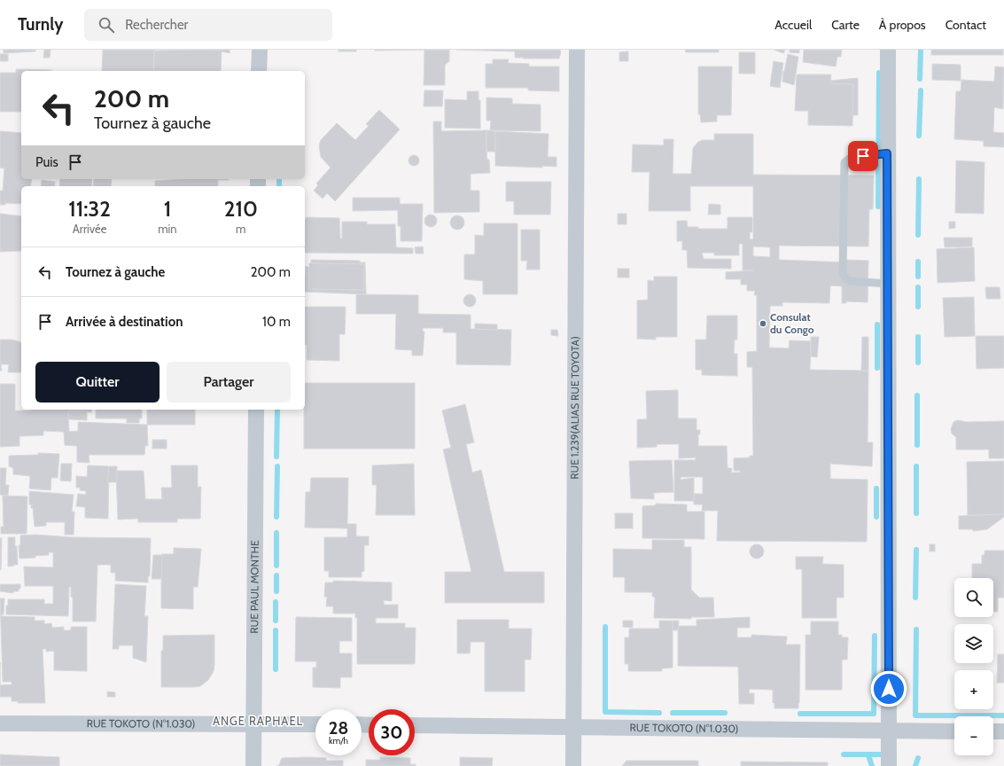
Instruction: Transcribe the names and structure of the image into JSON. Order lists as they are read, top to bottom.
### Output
{
  "streets": {
    "street": ["RUE 1.239(ALIAS RUE TOYOTA)", "RUE PAUL MONTHE", "RUE TOKOTO (N°1.030)"]
  },
  "crossings": [
    ["RUE 1.239(ALIAS RUE TOYOTA)", "RUE TOKOTO (N°1.030)"],
    ["RUE PAUL MONTHE", "RUE TOKOTO (N°1.030)"]
  ],
  "districts": ["ANGE RAPHAEL"],
  "places": ["Consulat du Congo"],
  "page": {
    "header": "Turnly",
    "search": "Rechercher",
    "nav": [
      "Accueil",
      "Carte",
      "À propos",
      "Contact"
    ],
    "turn": ["200 m", "Tournez à gauche"],
    "then": "Puis",
    "eta": [
      "11:32",
      "Arrivée",
      "1",
      "min",
      "210",
      "m"
    ],
    "list": [
      {
        "name": "Tournez à gauche",
        "value": "200 m"
      },
      {
        "name": "Arrivée à destination",
        "value": "10 m"
      }
    ],
    "buttons": ["Quitter", "Partager"],
    "map_buttons": ["+", "−"],
    "speed": "28 km/h",
    "limit": "30"
  }
}
